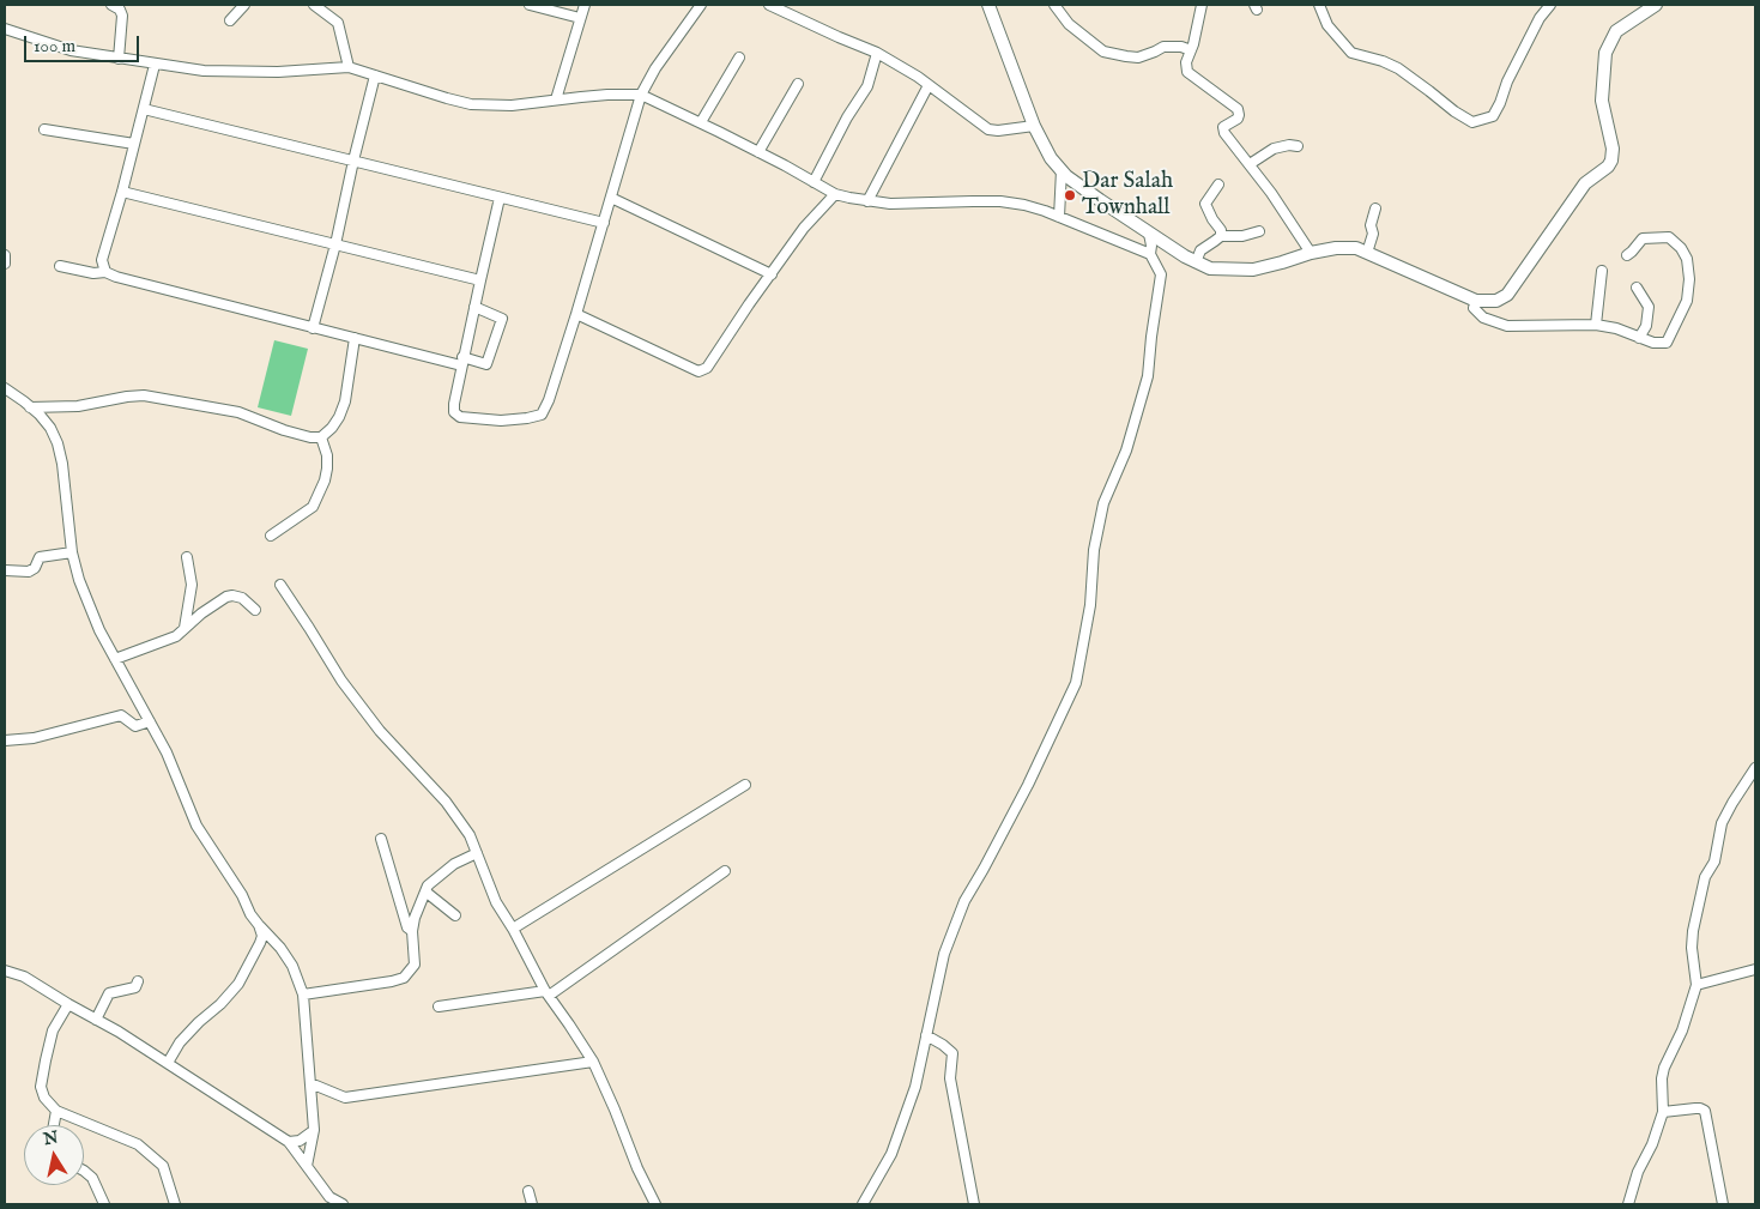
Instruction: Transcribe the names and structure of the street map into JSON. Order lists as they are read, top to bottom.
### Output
{
  "places": ["Dar Salah Townhall"],
  "scale_bar": "100 m",
  "north": "top"
}
